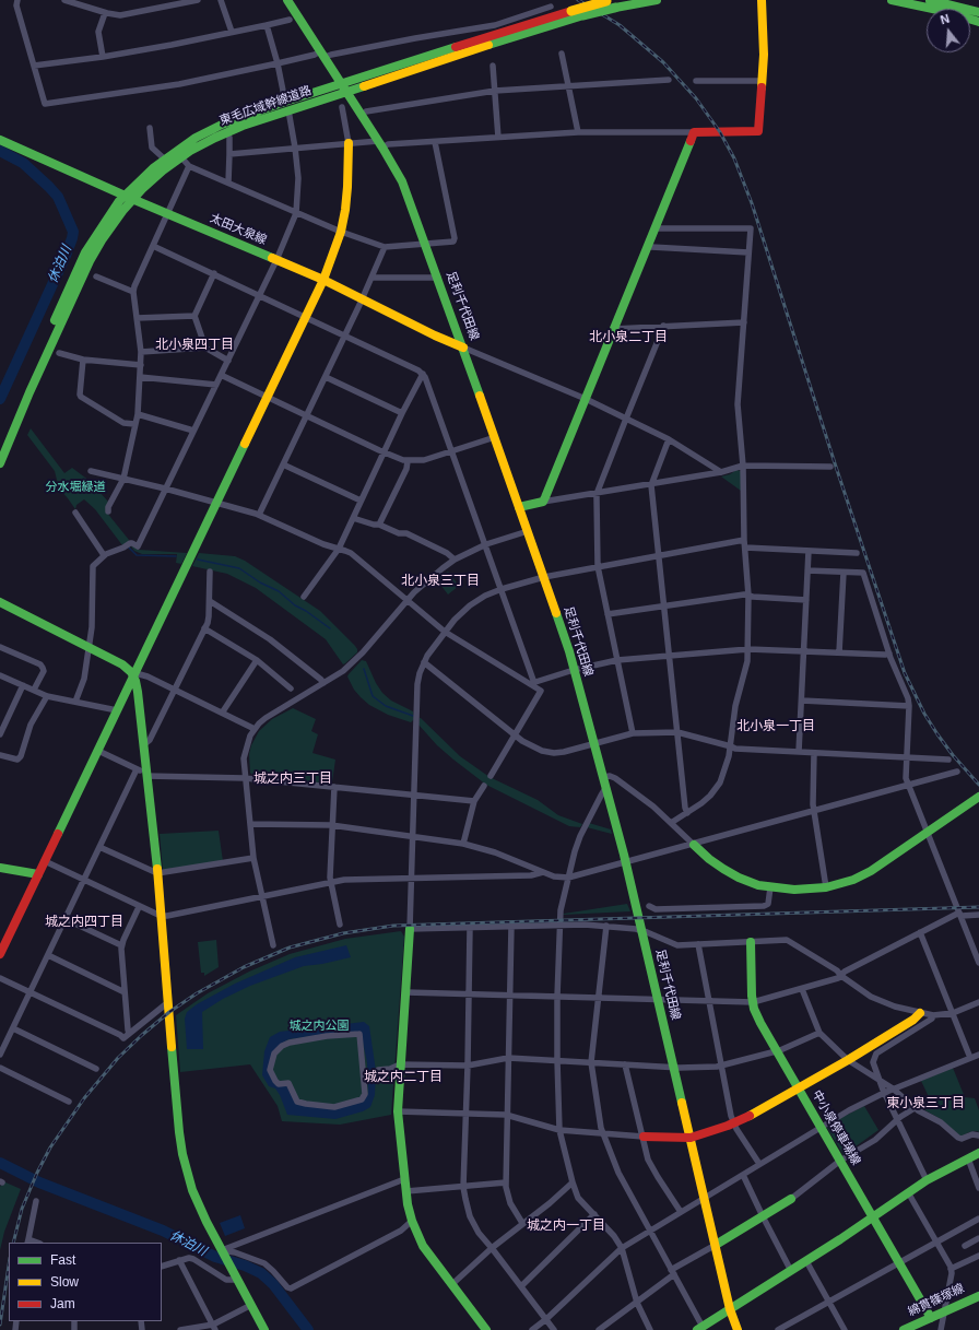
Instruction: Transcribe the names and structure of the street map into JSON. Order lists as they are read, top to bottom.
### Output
{
  "streets": {
    "main road": [
      "東毛広域幹線道路",
      "太田大泉線",
      "足利千代田線",
      "中小泉停車場線",
      "綿貫篠塚線"
    ]
  },
  "crossings": [
    ["東毛広域幹線道路", "太田大泉線"],
    ["東毛広域幹線道路", "足利千代田線"],
    ["太田大泉線", "足利千代田線"],
    ["中小泉停車場線", "綿貫篠塚線"]
  ],
  "districts": [
    "北小泉二丁目",
    "北小泉四丁目",
    "北小泉三丁目",
    "北小泉一丁目",
    "城之内三丁目",
    "城之内四丁目",
    "城之内二丁目",
    "東小泉三丁目",
    "城之内一丁目"
  ],
  "water": ["休泊川"],
  "parks": ["分水堀緑道", "城之内公園"],
  "legend": ["Fast", "Slow", "Jam"],
  "north": "top"
}
